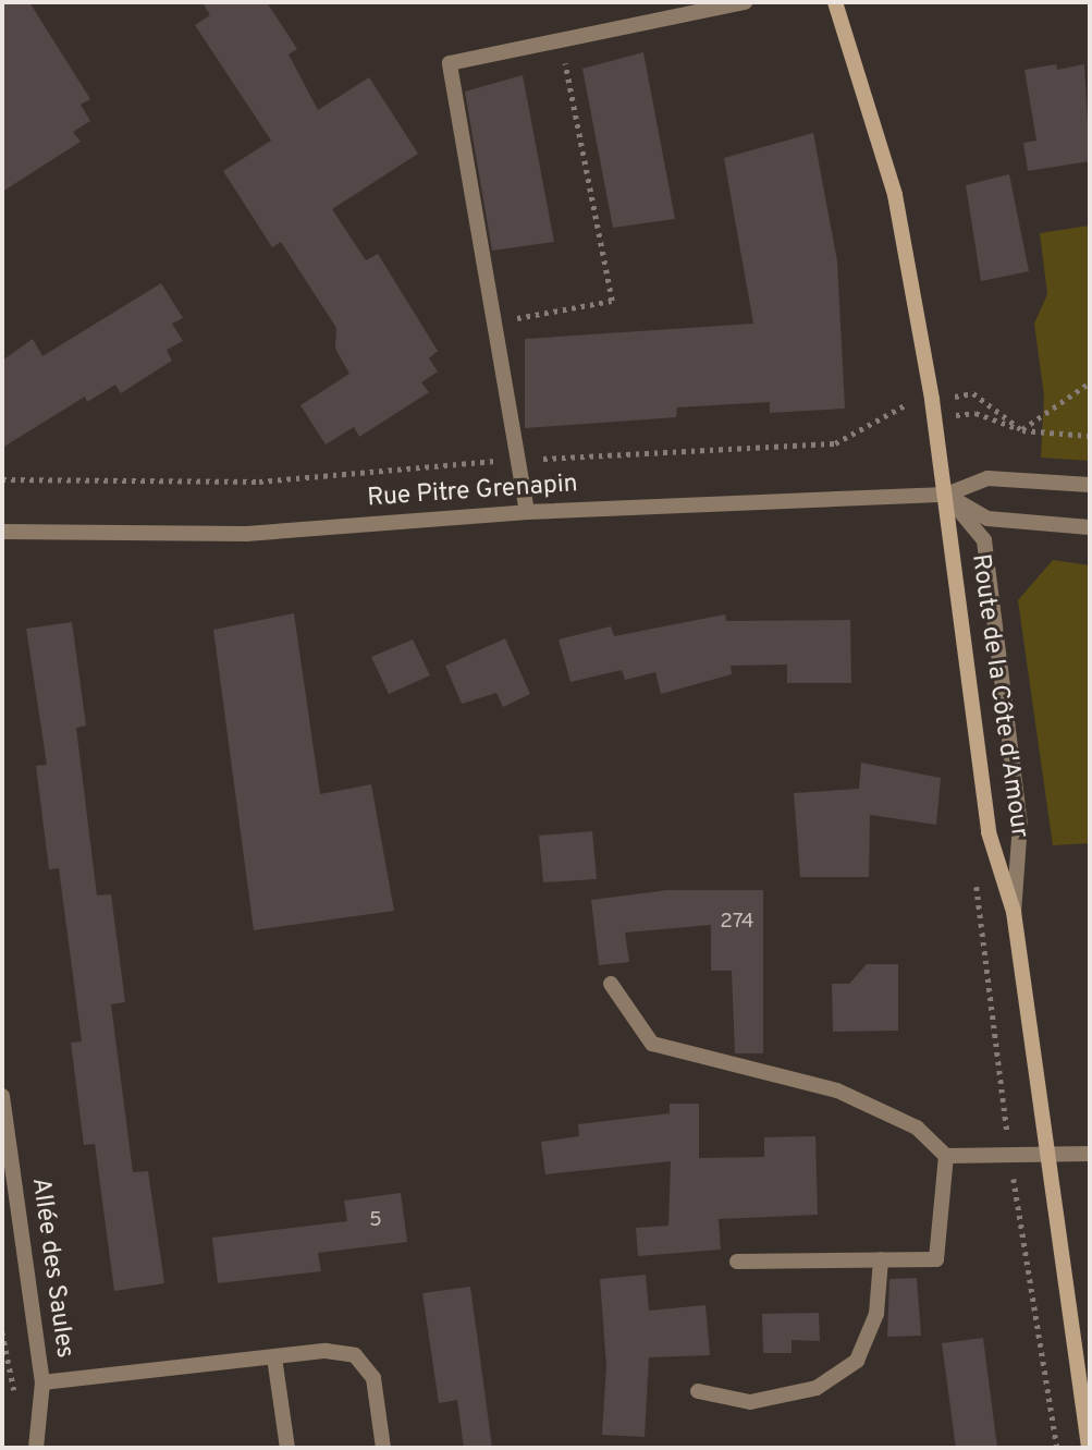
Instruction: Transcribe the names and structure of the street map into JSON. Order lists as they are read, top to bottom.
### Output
{
  "streets": {
    "main road": ["Route de la Côte d'Amour"],
    "street": ["Rue Pitre Grenapin", "Allée des Saules"]
  },
  "crossings": [
    ["Rue Pitre Grenapin", "Route de la Côte d'Amour"]
  ],
  "house_numbers": ["274", "5"]
}
